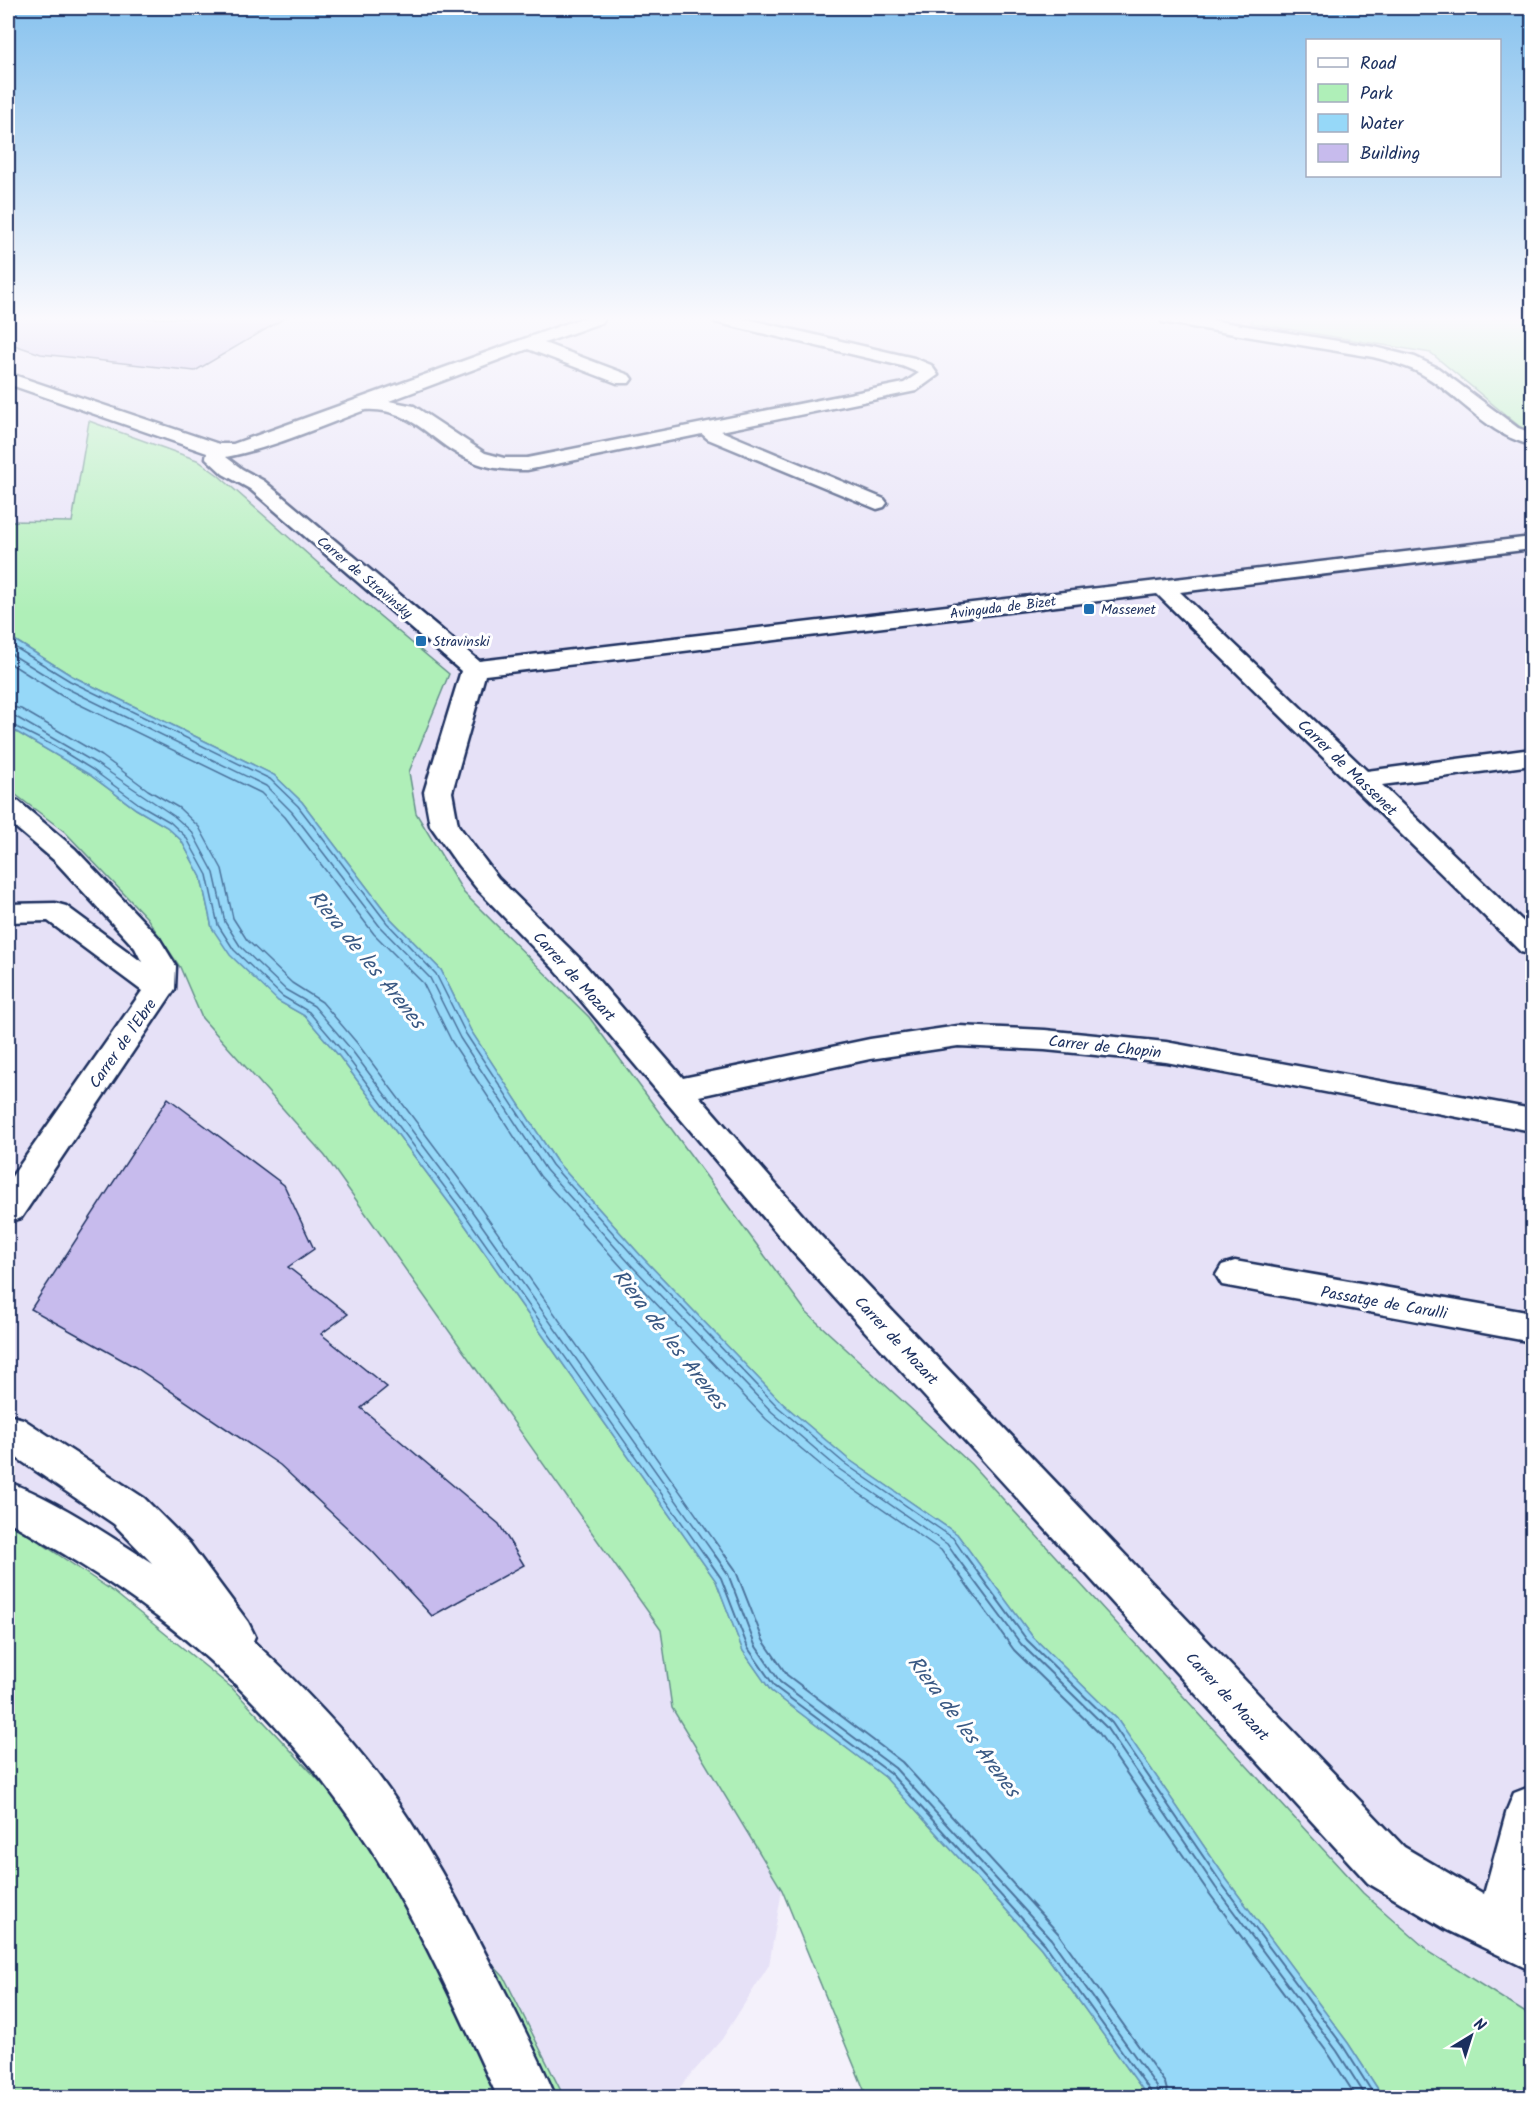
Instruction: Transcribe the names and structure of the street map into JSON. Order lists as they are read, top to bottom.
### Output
{
  "streets": {
    "street": [
      "Carrer de Stravinsky",
      "Avinguda de Bizet",
      "Carrer de Massenet",
      "Carrer de Mozart",
      "Carrer de l'Ebre",
      "Carrer de Chopin",
      "Passatge de Carulli"
    ]
  },
  "crossings": [
    ["Carrer de Stravinsky", "Avinguda de Bizet"],
    ["Carrer de Stravinsky", "Carrer de Mozart"],
    ["Avinguda de Bizet", "Carrer de Massenet"],
    ["Avinguda de Bizet", "Carrer de Mozart"],
    ["Carrer de Mozart", "Carrer de Chopin"]
  ],
  "water": ["Riera de les Arenes"],
  "places": {
    "transit": ["Massenet", "Stravinski"]
  },
  "legend": [
    "Road",
    "Park",
    "Water",
    "Building"
  ],
  "north": "top right"
}
